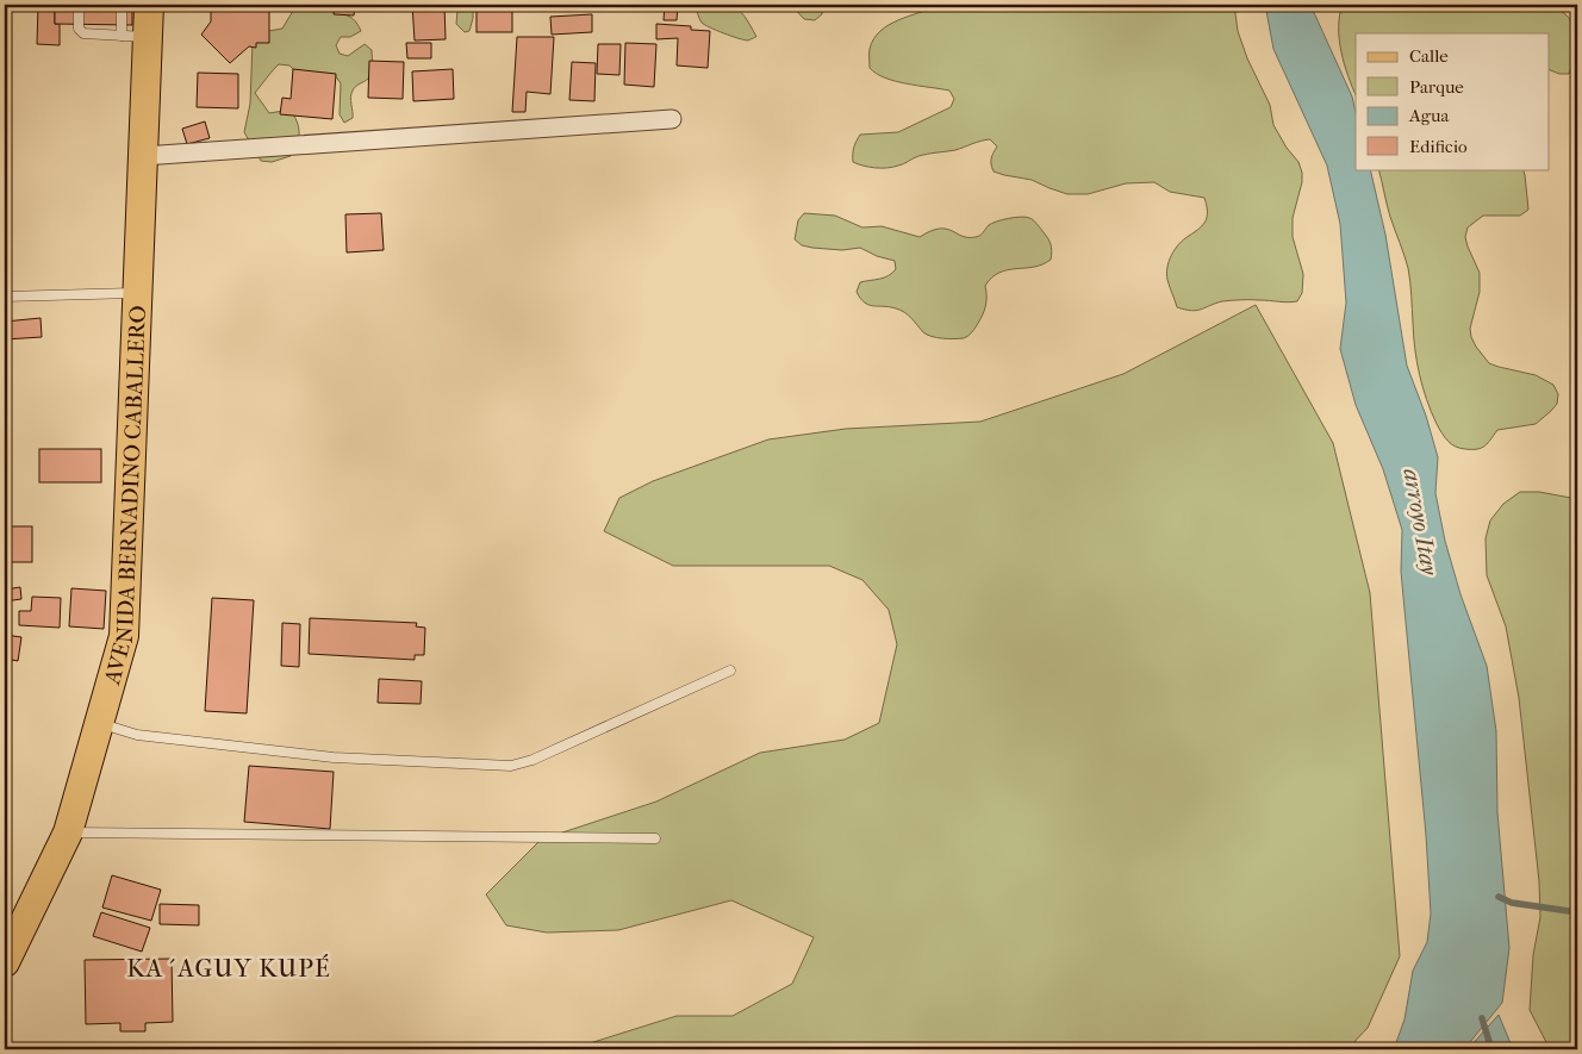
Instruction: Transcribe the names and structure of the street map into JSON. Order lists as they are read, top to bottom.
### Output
{
  "streets": {
    "main road": ["AVENIDA BERNADINO CABALLERO"]
  },
  "districts": ["KA´AGUY KUPÉ"],
  "water": ["arroyo Itay"],
  "legend": [
    "Calle",
    "Parque",
    "Agua",
    "Edificio"
  ]
}
